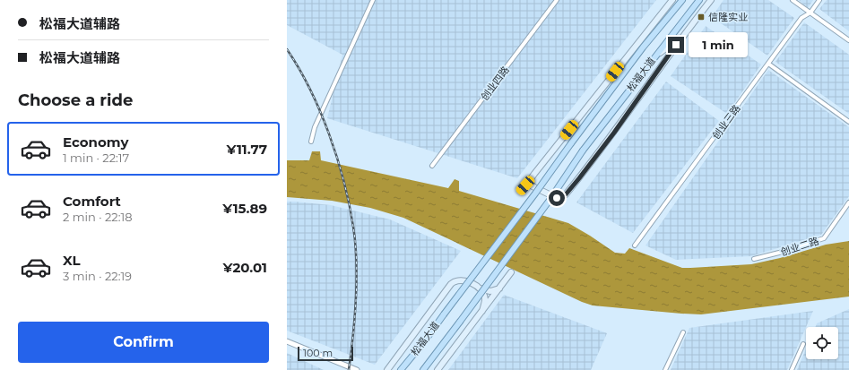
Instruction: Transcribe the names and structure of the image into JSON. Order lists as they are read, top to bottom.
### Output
{
  "streets": {
    "main road": ["松福大道"],
    "street": ["创业四路", "创业三路", "创业二路"]
  },
  "places": {
    "transit": ["信隆实业"]
  },
  "scale_bar": "100 m",
  "page": {
    "banner": ["松福大道辅路", "松福大道辅路"],
    "bubble": "1 min",
    "heading": "Choose a ride",
    "list": [
      {
        "name": "Economy",
        "note": "1 min · 22:17",
        "value": "¥11.77"
      },
      {
        "name": "Comfort",
        "note": "2 min · 22:18",
        "value": "¥15.89"
      },
      {
        "name": "XL",
        "note": "3 min · 22:19",
        "value": "¥20.01"
      }
    ],
    "buttons": "Confirm",
    "scale": "100 m"
  }
}
